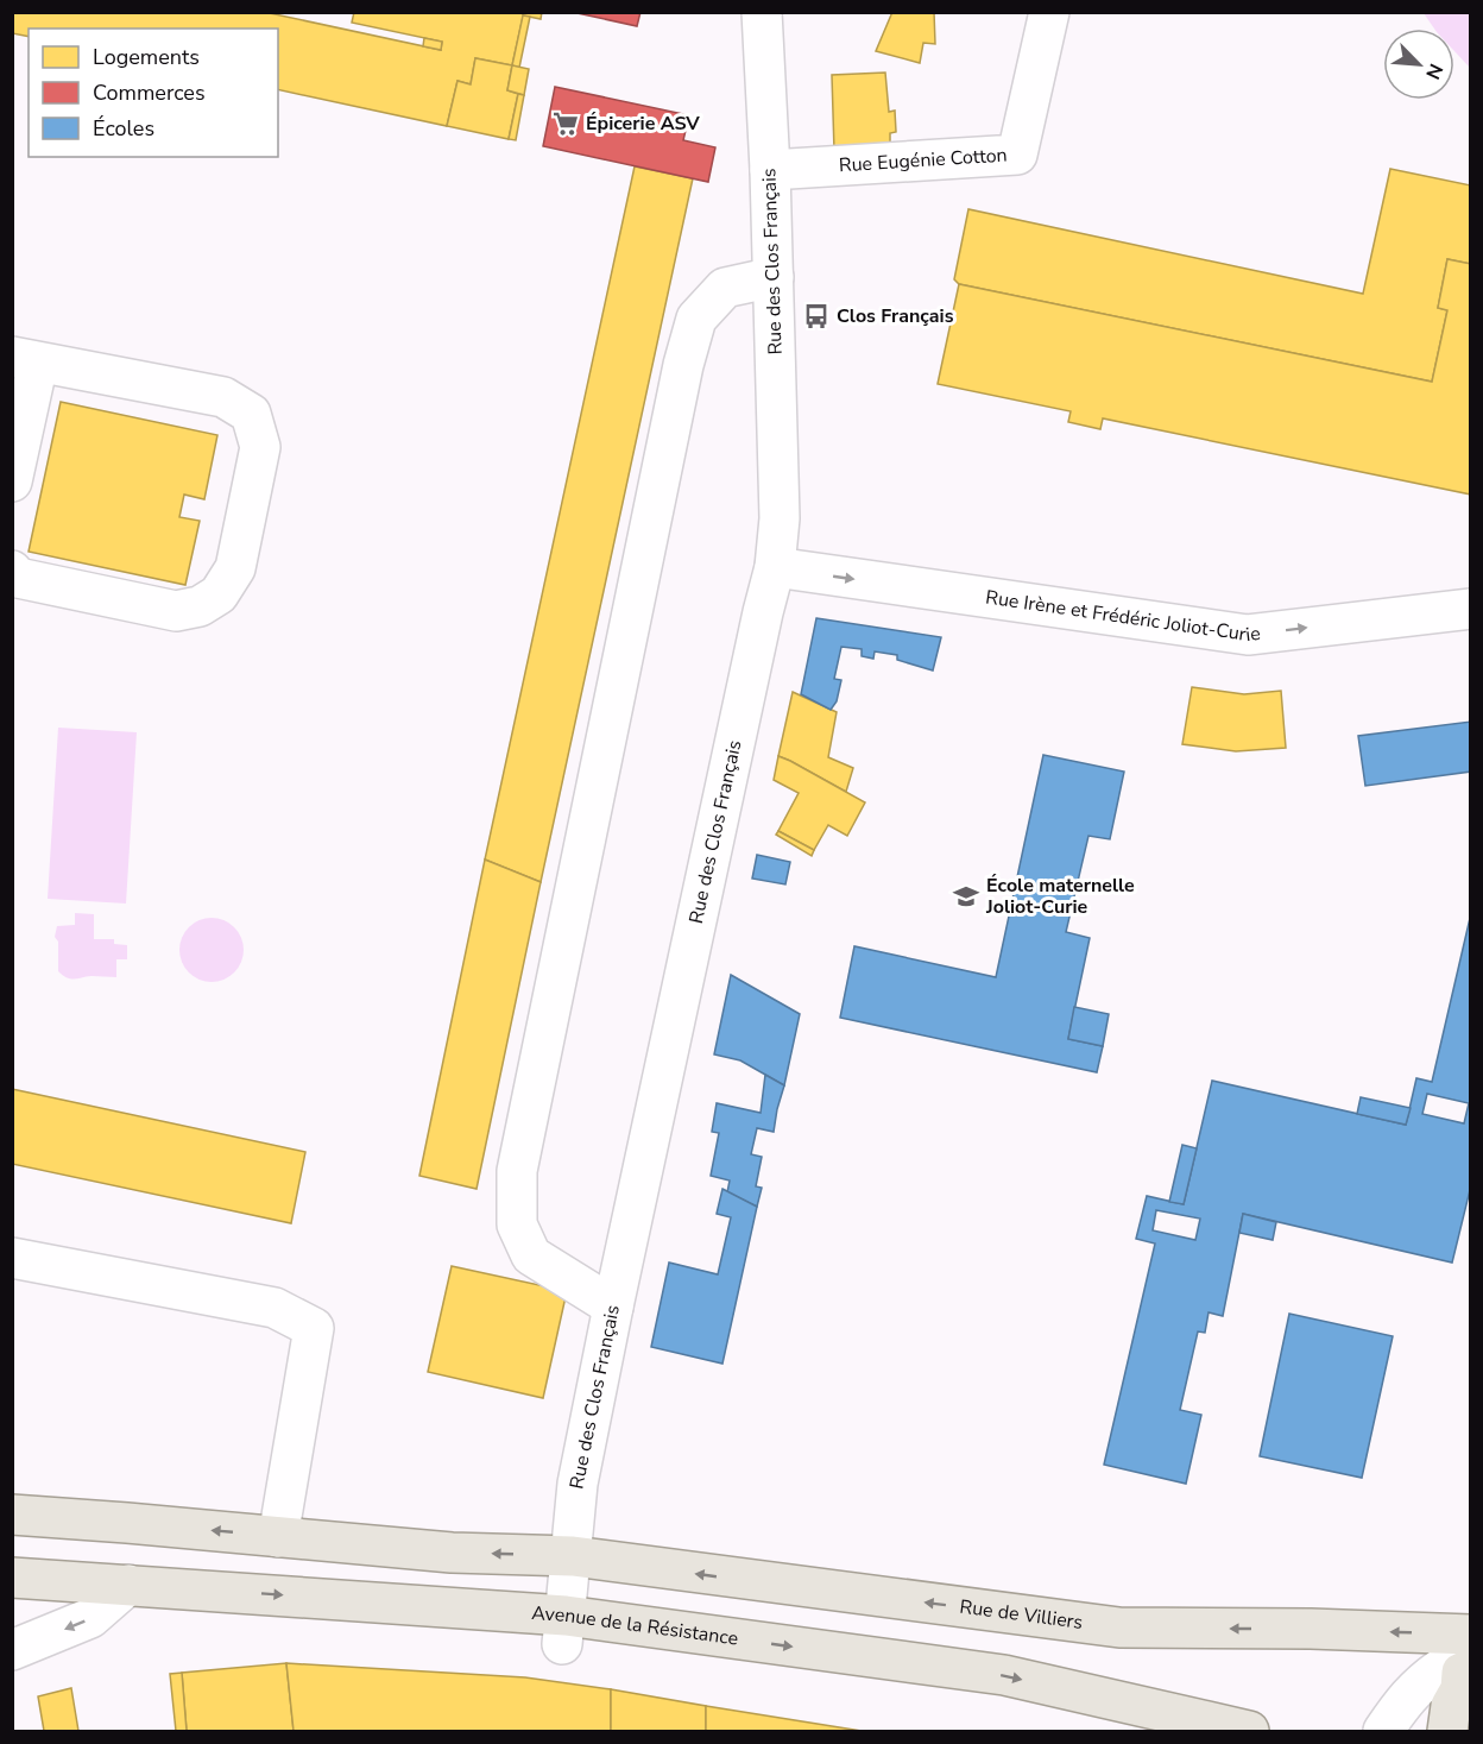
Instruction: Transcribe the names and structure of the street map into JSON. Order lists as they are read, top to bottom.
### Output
{
  "streets": {
    "main road": ["Rue de Villiers", "Avenue de la Résistance"],
    "street": ["Rue Eugénie Cotton", "Rue des Clos Français", "Rue Irène et Frédéric Joliot-Curie"]
  },
  "crossings": [
    ["Rue Eugénie Cotton", "Rue des Clos Français"],
    ["Rue des Clos Français", "Rue Irène et Frédéric Joliot-Curie"],
    ["Rue des Clos Français", "Rue de Villiers"],
    ["Rue des Clos Français", "Avenue de la Résistance"]
  ],
  "one_way": ["Rue Irène et Frédéric Joliot-Curie", "Rue de Villiers"],
  "places": {
    "supermarket": ["Épicerie ASV"],
    "bus stop": ["Clos Français"],
    "school or university": ["École maternelle Joliot-Curie"]
  },
  "legend": ["Logements", "Commerces", "Écoles"],
  "north": "bottom right"
}
